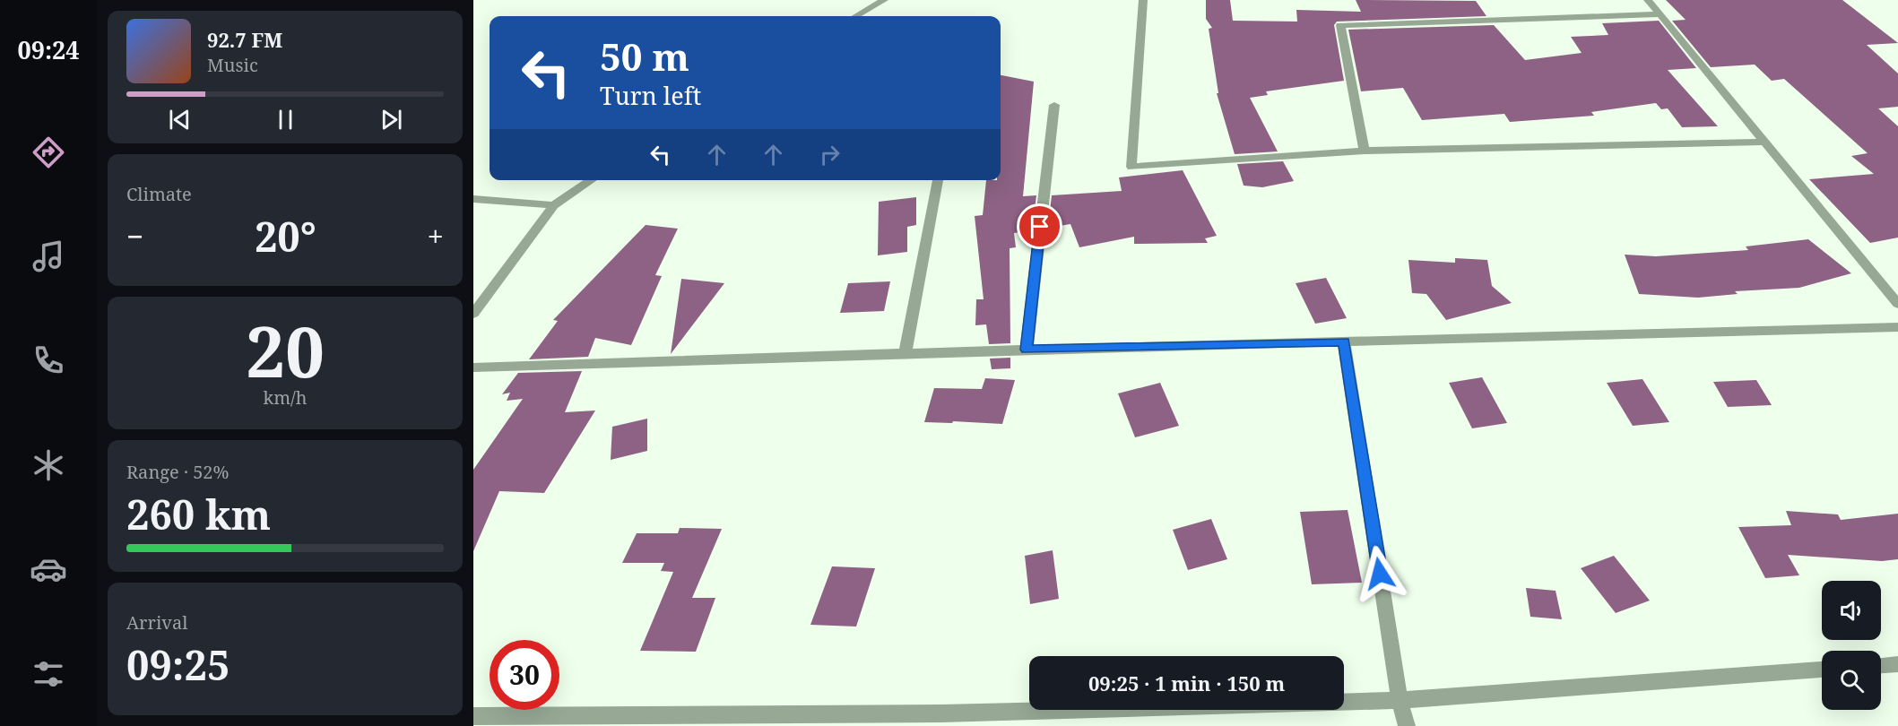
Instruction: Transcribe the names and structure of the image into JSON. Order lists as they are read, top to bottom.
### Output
{
  "page": {
    "tabs": "09:24",
    "turn": ["50 m", "Turn left"],
    "song": ["92.7 FM", "Music"],
    "tile": [
      "Climate",
      ["20", "km/h"],
      ["Range · 52%", "260 km"],
      ["Arrival", "09:25"]
    ],
    "heat": ["−", "20°", "+"],
    "limit": "30",
    "trip": "09:25 · 1 min · 150 m"
  }
}
